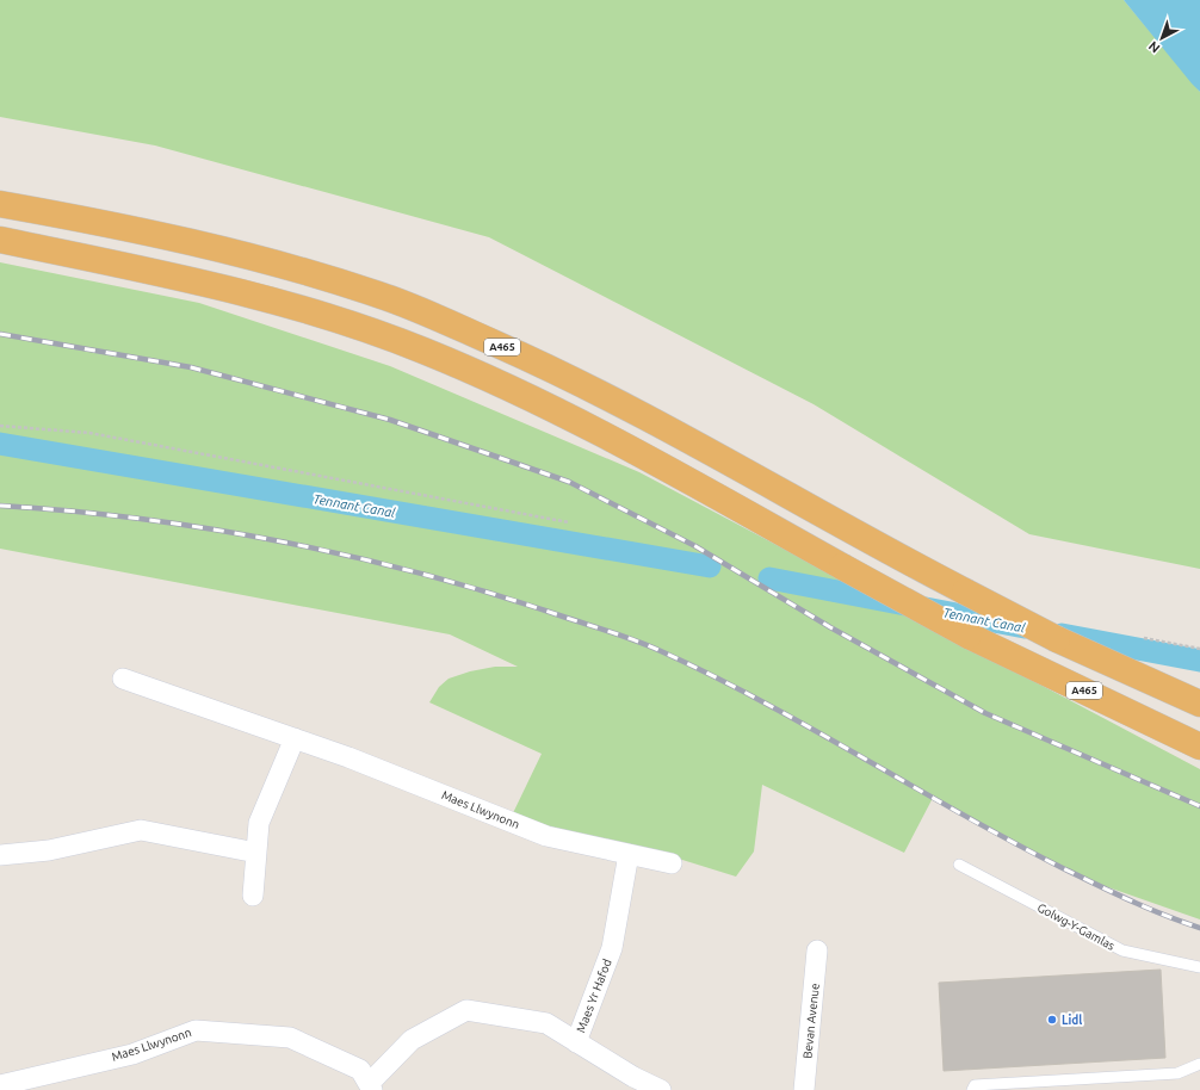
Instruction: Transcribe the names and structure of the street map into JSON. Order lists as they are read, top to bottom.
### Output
{
  "streets": {
    "highway": ["A465"],
    "street": ["Maes Llwynonn", "Maes Yr Hafod", "Bevan Avenue"],
    "lane": ["Golwg-Y-Gamlas"]
  },
  "crossings": [
    ["Maes Llwynonn", "Maes Yr Hafod"]
  ],
  "water": ["Tennant Canal"],
  "places": ["Lidl"],
  "north": "bottom left"
}
